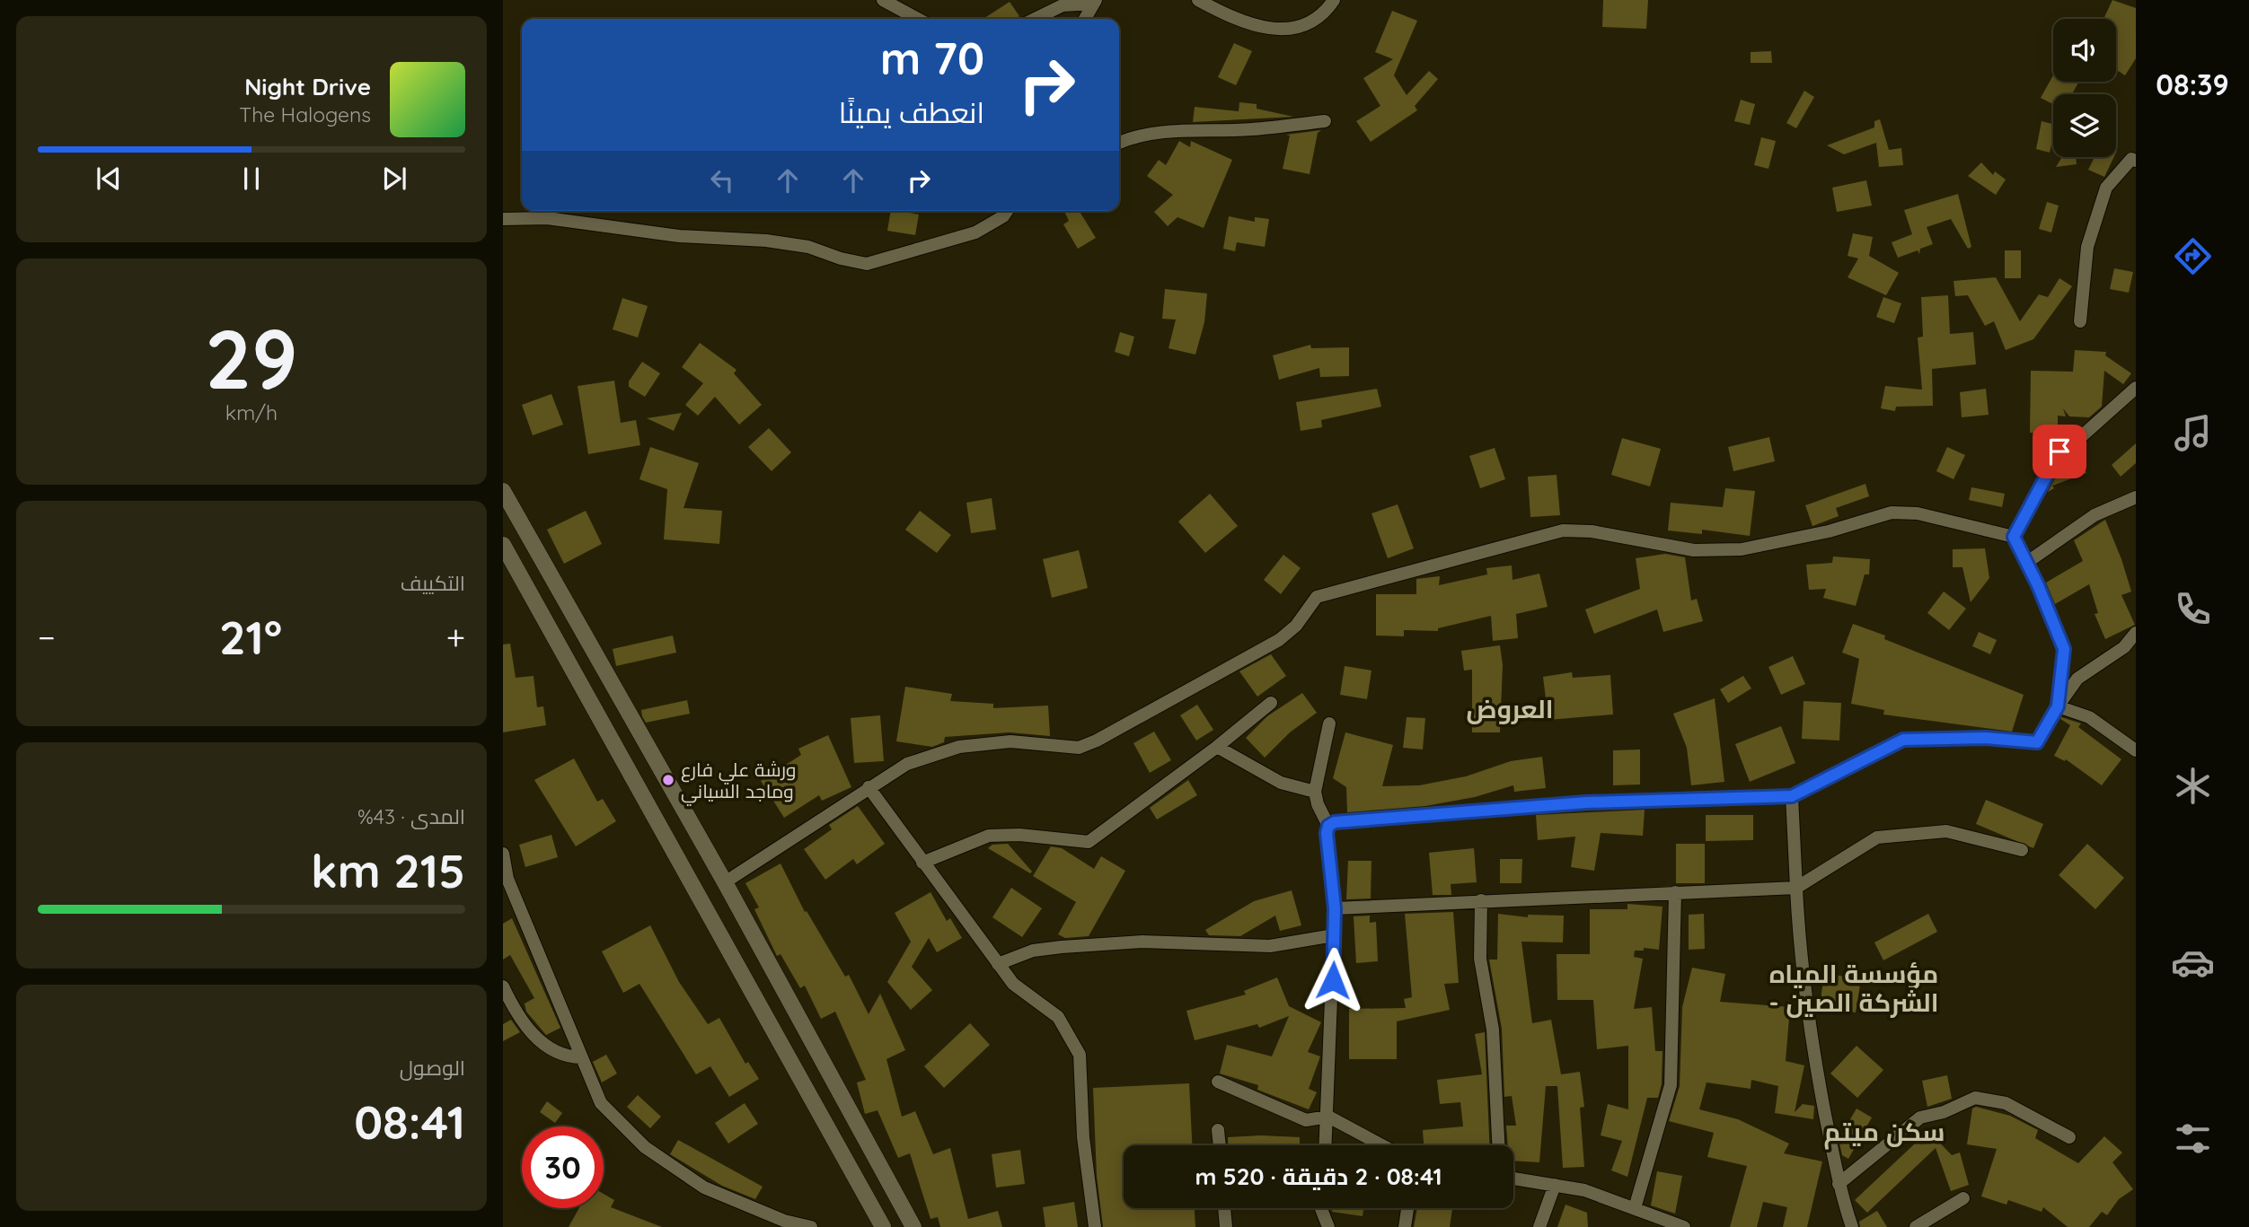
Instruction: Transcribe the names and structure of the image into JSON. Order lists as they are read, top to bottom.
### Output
{
  "districts": ["العروض", "مؤسسة المياه - الشركة الصين", "سكن ميتم"],
  "places": ["ورشة علي فارع وماجد السياني"],
  "page": {
    "tabs": "08:39",
    "turn": ["70 m", "انعطف يمينًا"],
    "song": ["Night Drive", "The Halogens"],
    "tile": [
      ["29", "km/h"],
      "التكييف",
      ["المدى · 43%", "215 km"],
      ["الوصول", "08:41"]
    ],
    "heat": ["−", "21°", "+"],
    "limit": "30",
    "trip": "08:41 · 2 دقيقة · 520 m"
  }
}
